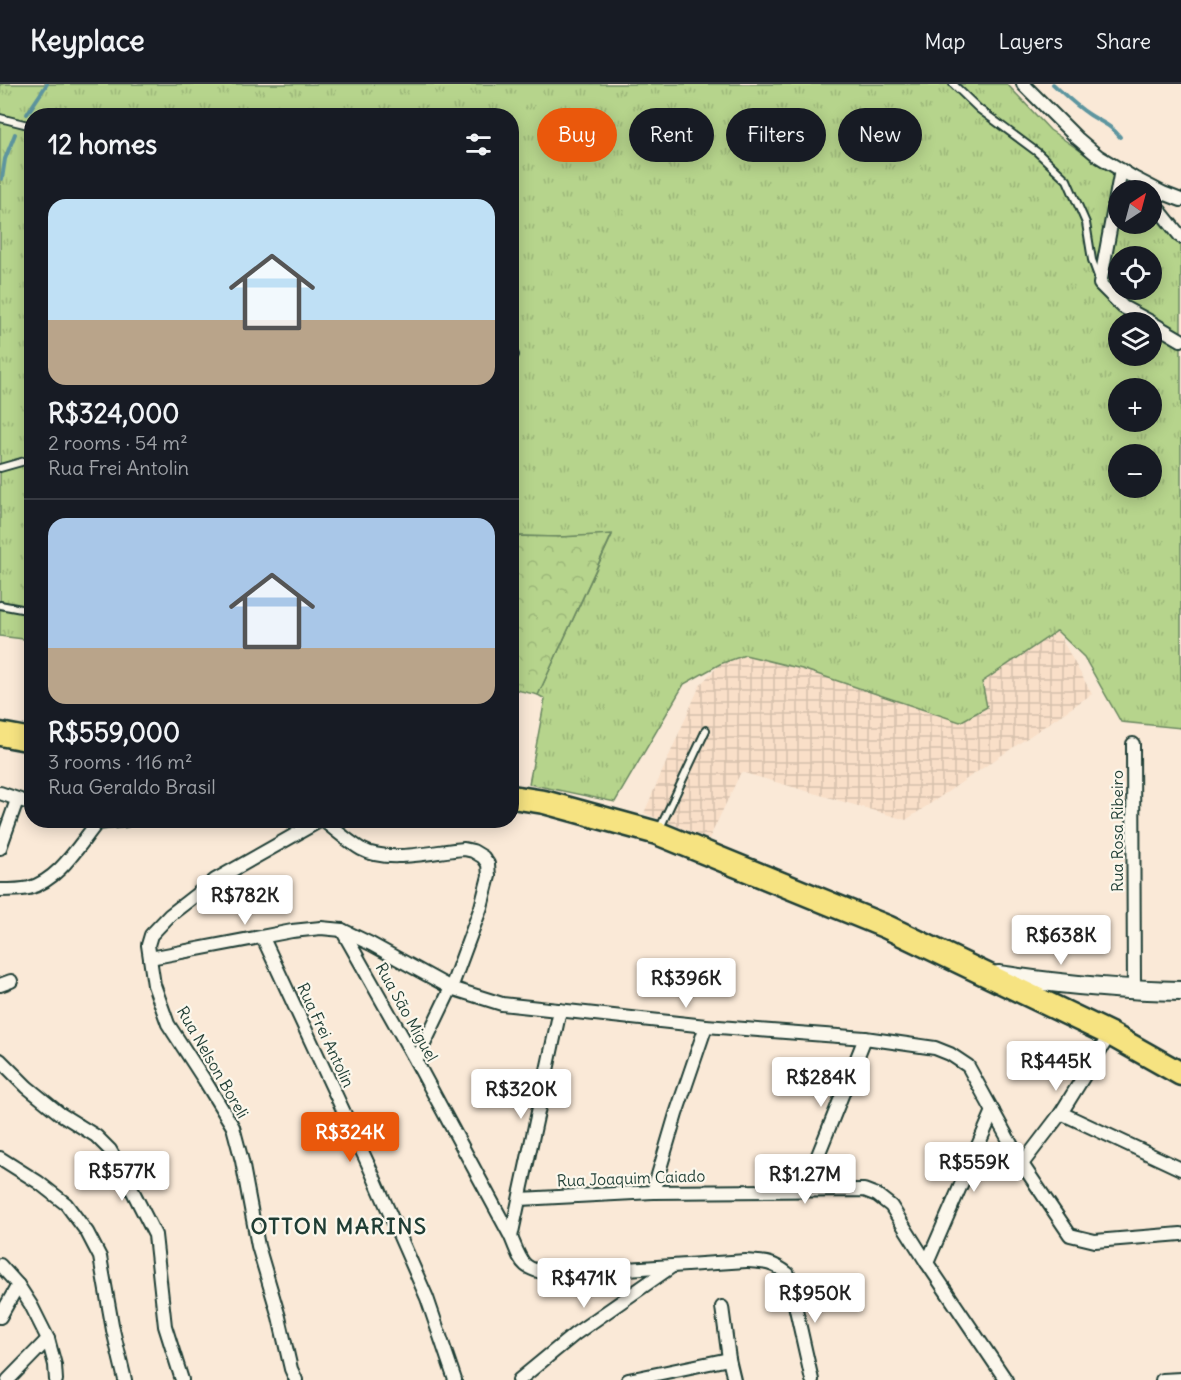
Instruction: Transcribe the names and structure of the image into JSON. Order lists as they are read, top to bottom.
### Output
{
  "streets": {
    "street": [
      "Rua Rosa Ribeiro",
      "Rua São Miguel",
      "Rua Frei Antolin",
      "Rua Nelson Boreli",
      "Rua Joaquim Caiado"
    ]
  },
  "districts": ["OTTON MARINS"],
  "north": "top right",
  "page": {
    "header": "Keyplace",
    "nav": ["Map", "Layers", "Share"],
    "chip": [
      "Buy",
      "Rent",
      "Filters",
      "New"
    ],
    "heading": "12 homes",
    "map_buttons": ["+", "−"],
    "list": [
      {
        "name": "R$324,000",
        "note": "2 rooms · 54 m² · Rua Frei Antolin"
      },
      {
        "name": "R$559,000",
        "note": "3 rooms · 116 m² · Rua Geraldo Brasil"
      }
    ],
    "price": [
      "R$782K",
      "R$638K",
      "R$396K",
      "R$445K",
      "R$284K",
      "R$320K",
      "R$324K",
      "R$559K",
      "R$577K",
      "R$1.27M",
      "R$471K",
      "R$950K"
    ]
  }
}
